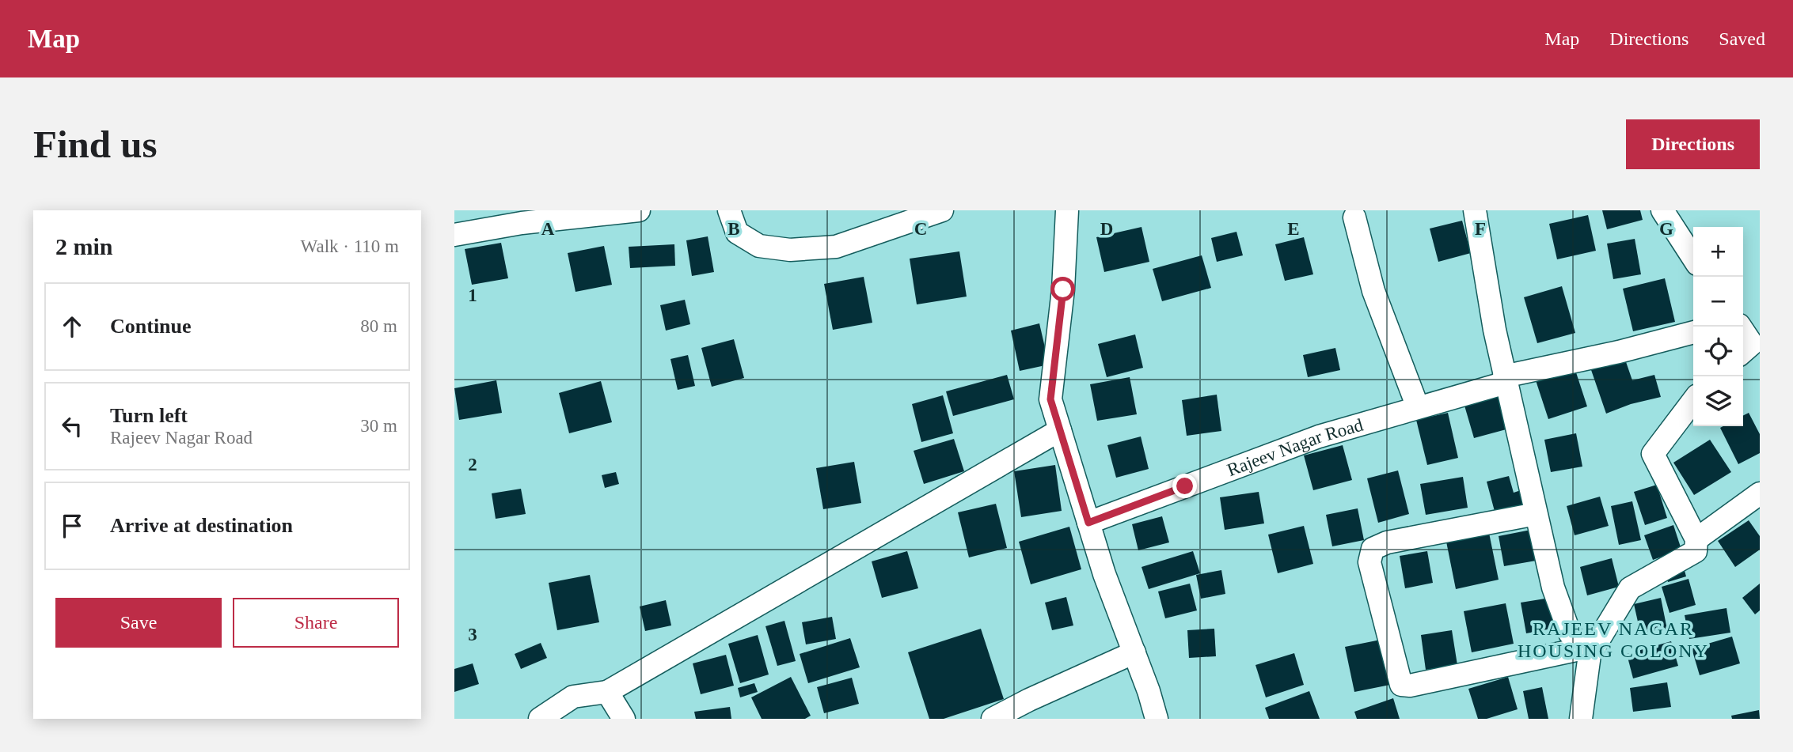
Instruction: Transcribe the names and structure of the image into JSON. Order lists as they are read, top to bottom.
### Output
{
  "streets": {
    "street": ["Rajeev Nagar Road"]
  },
  "districts": ["RAJEEV NAGAR HOUSING COLONY"],
  "page": {
    "header": "Map",
    "nav": ["Map", "Directions", "Saved"],
    "buttons": [
      "Directions",
      ["Save", "Share"]
    ],
    "title": "Find us",
    "heading": ["2 min", "Walk · 110 m"],
    "map_buttons": ["+", "−"],
    "list": [
      ["Continue", "80 m"],
      ["Turn left", "Rajeev Nagar Road", "30 m"],
      "Arrive at destination"
    ]
  },
  "grid": {
    "columns": [
      "A",
      "B",
      "C",
      "D",
      "E",
      "F",
      "G"
    ],
    "rows": ["1", "2", "3"]
  }
}
